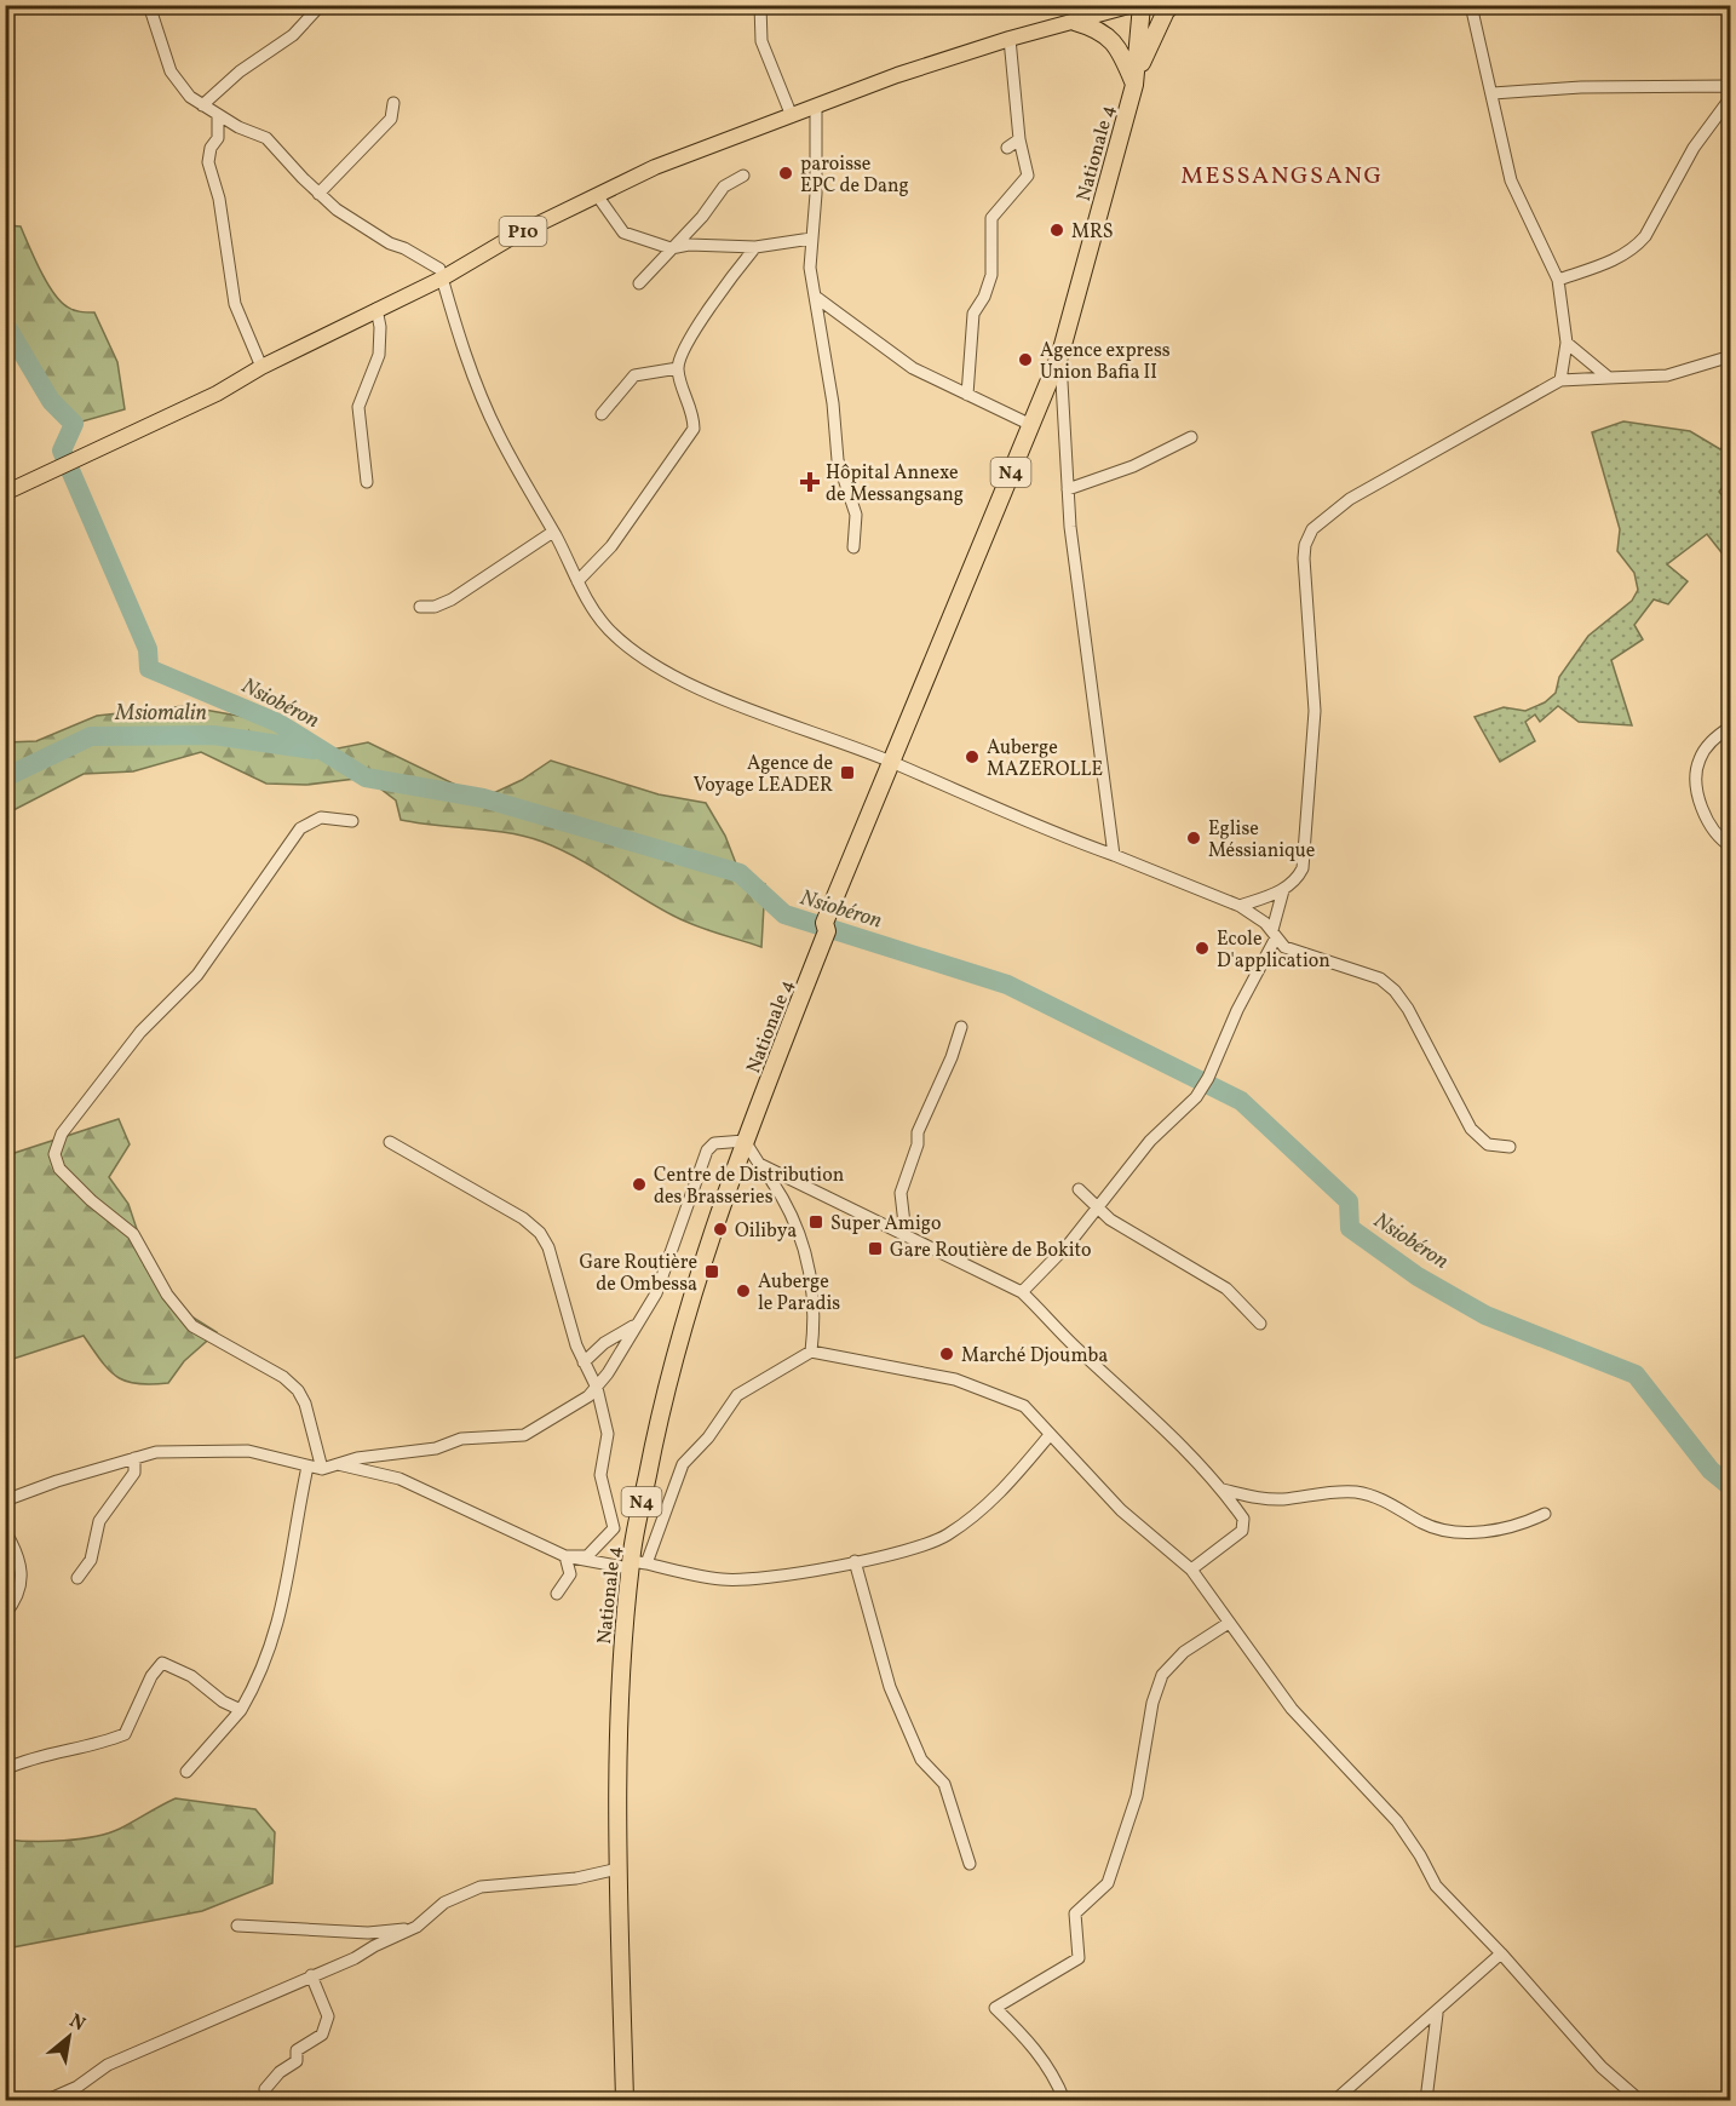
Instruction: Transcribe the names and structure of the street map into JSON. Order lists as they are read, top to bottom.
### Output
{
  "streets": {
    "highway": ["Nationale 4", "N4"],
    "main road": ["P10"]
  },
  "districts": ["MESSANGSANG"],
  "water": ["Nsiobéron", "Msiomalin"],
  "places": {
    "other": [
      "paroisse EPC de Dang",
      "MRS",
      "Agence express Union Bafia II",
      "Auberge MAZEROLLE",
      "Eglise Méssianique",
      "Ecole D'application",
      "Centre de Distribution des Brasseries",
      "Oilibya",
      "Auberge le Paradis",
      "Marché Djoumba"
    ],
    "health": ["Hôpital Annexe de Messangsang"],
    "transit": [
      "Agence de Voyage LEADER",
      "Super Amigo",
      "Gare Routière de Bokito",
      "Gare Routière de Ombessa"
    ]
  },
  "north": "top right"
}
